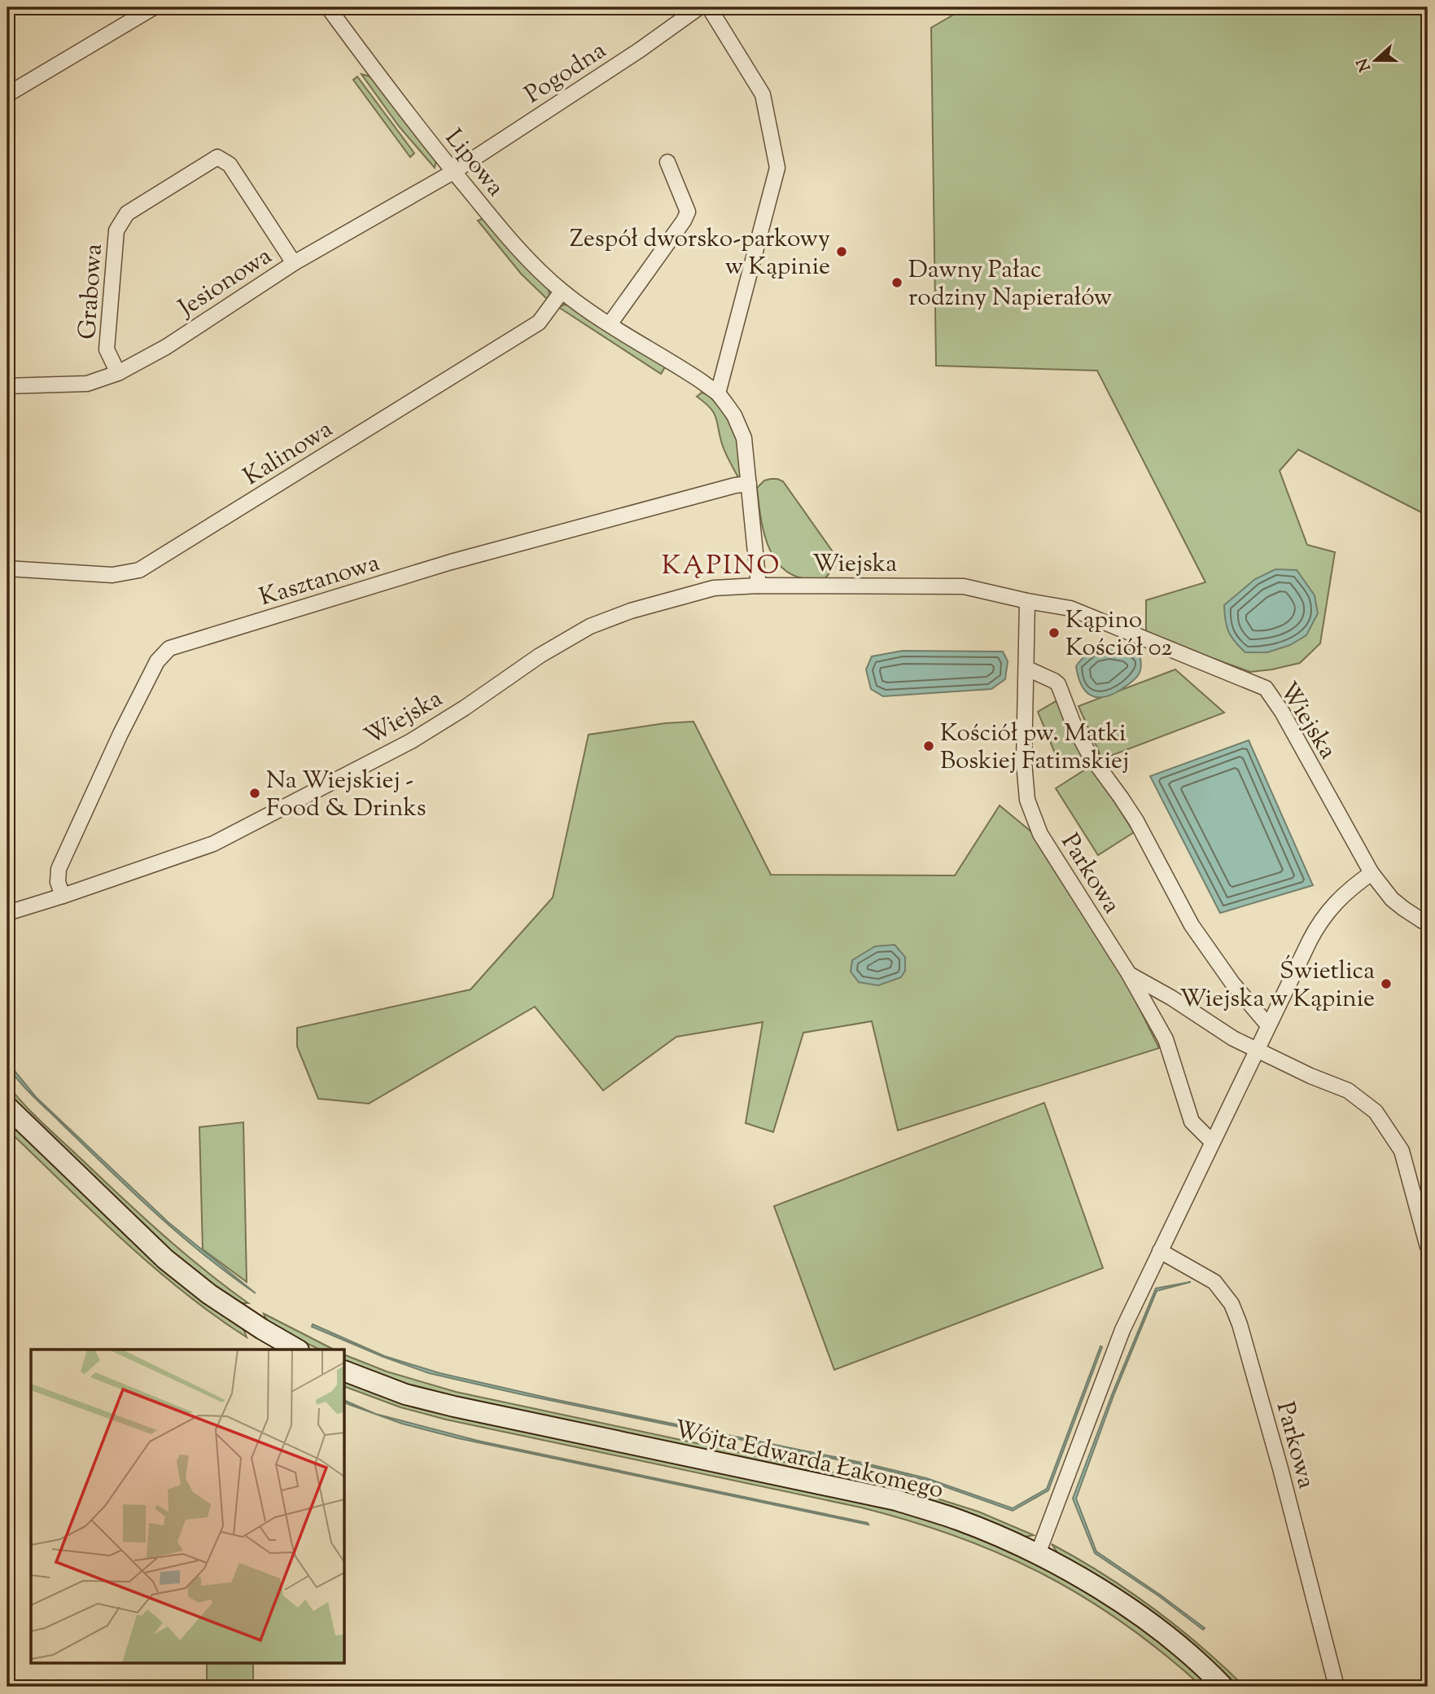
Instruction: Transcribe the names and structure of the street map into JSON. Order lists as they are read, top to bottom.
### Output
{
  "streets": {
    "street": [
      "Pogodna",
      "Lipowa",
      "Jesionowa",
      "Grabowa",
      "Kalinowa",
      "Wiejska",
      "Kasztanowa",
      "Parkowa",
      "Wójta Edwarda Łakomego"
    ]
  },
  "crossings": [
    ["Pogodna", "Lipowa"],
    ["Pogodna", "Jesionowa"],
    ["Lipowa", "Jesionowa"],
    ["Lipowa", "Kalinowa"],
    ["Lipowa", "Wiejska"],
    ["Lipowa", "Kasztanowa"],
    ["Jesionowa", "Grabowa"],
    ["Wiejska", "Kasztanowa"],
    ["Wiejska", "Parkowa"]
  ],
  "districts": ["KĄPINO"],
  "places": [
    "Zespół dworsko-parkowy w Kąpinie",
    "Dawny Pałac rodziny Napierałów",
    "Kąpino Kościół 02",
    "Kościół pw. Matki Boskiej Fatimskiej",
    "Na Wiejskiej - Food & Drinks",
    "Świetlica Wiejska w Kąpinie"
  ],
  "north": "left"
}
